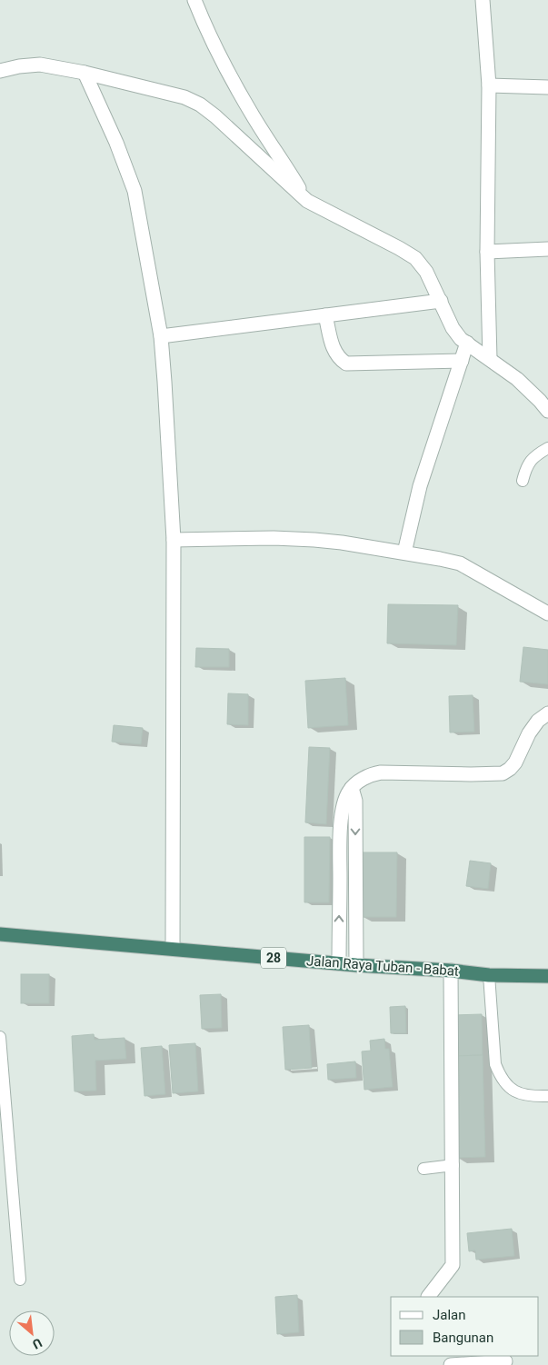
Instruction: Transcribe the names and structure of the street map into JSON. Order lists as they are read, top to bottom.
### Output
{
  "streets": {
    "highway": ["28", "Jalan Raya Tuban - Babat"]
  },
  "legend": ["Jalan", "Bangunan"],
  "north": "bottom right"
}
